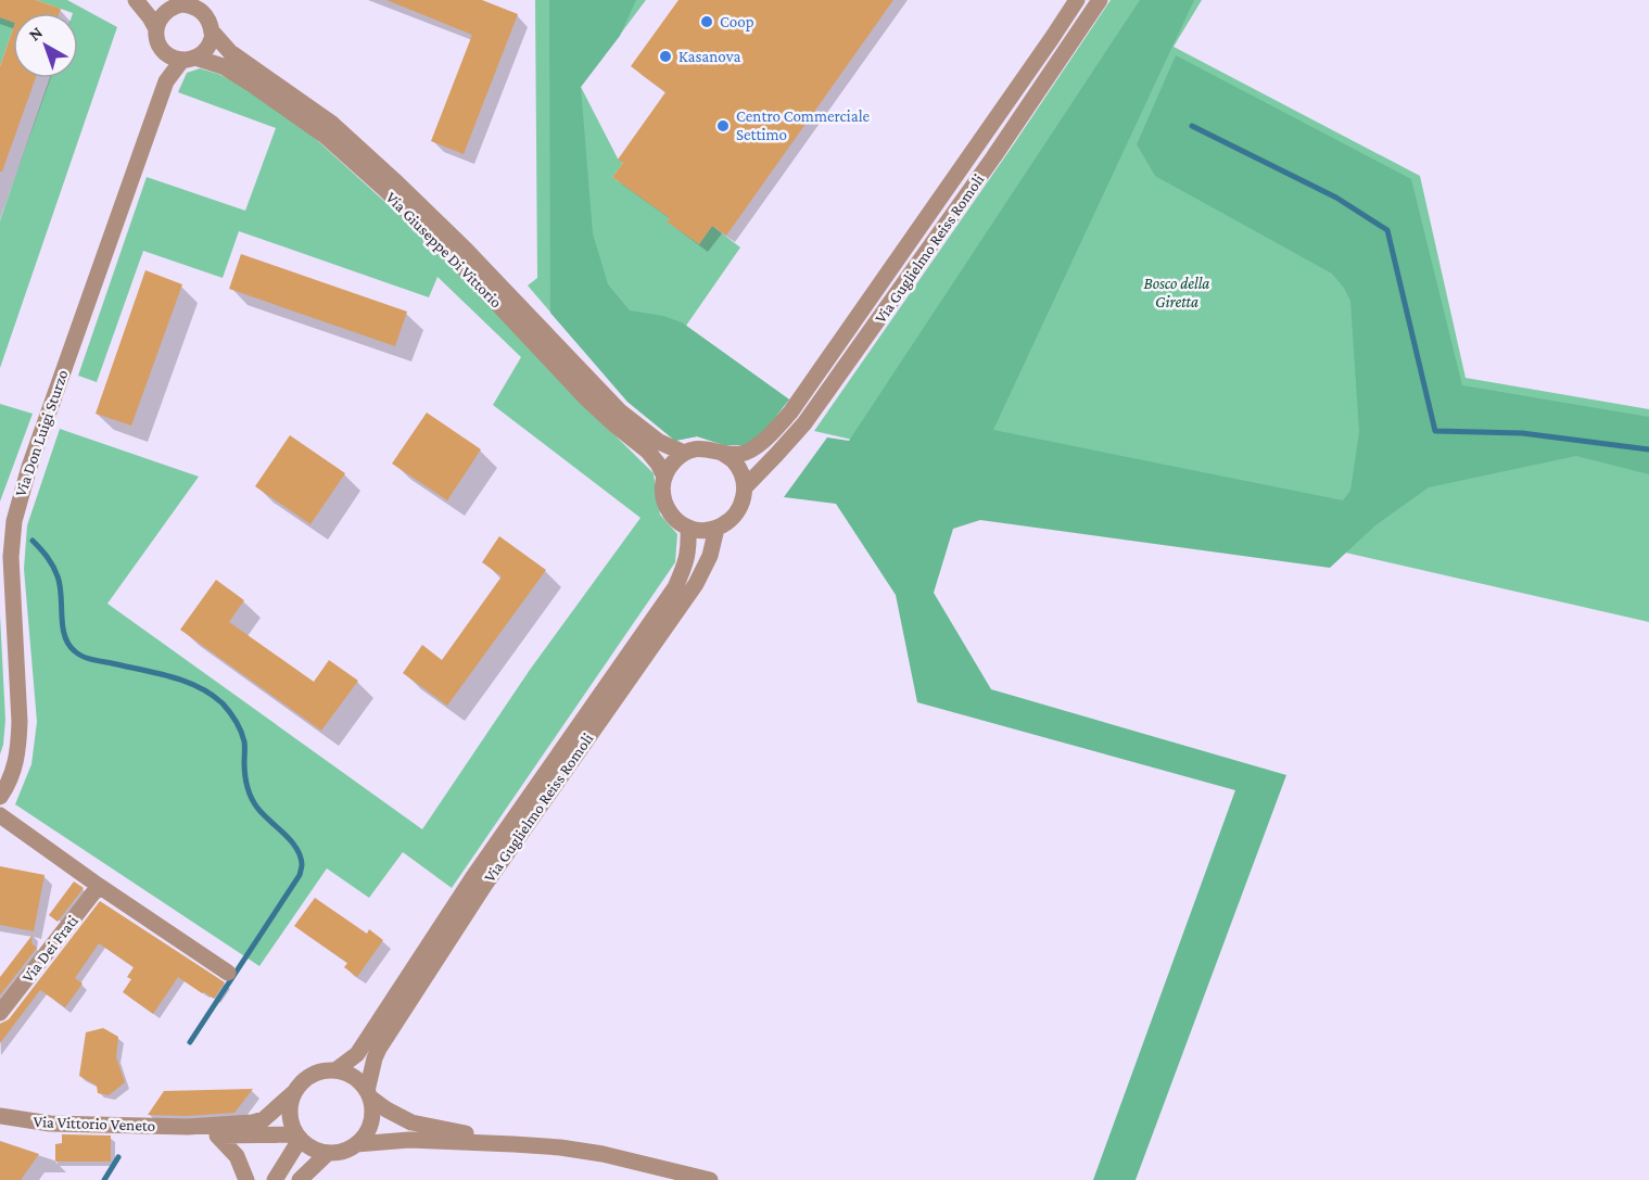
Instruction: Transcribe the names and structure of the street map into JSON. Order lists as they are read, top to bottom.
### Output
{
  "streets": {
    "street": [
      "Via Guglielmo Reiss Romoli",
      "Via Giuseppe Di Vittorio",
      "Via Don Luigi Sturzo",
      "Via Dei Frati",
      "Via Vittorio Veneto"
    ]
  },
  "crossings": [
    ["Via Guglielmo Reiss Romoli", "Via Giuseppe Di Vittorio"],
    ["Via Guglielmo Reiss Romoli", "Via Vittorio Veneto"],
    ["Via Giuseppe Di Vittorio", "Via Don Luigi Sturzo"]
  ],
  "parks": ["Bosco della Giretta"],
  "places": ["Coop", "Kasanova", "Centro Commerciale Settimo"],
  "north": "top left"
}
